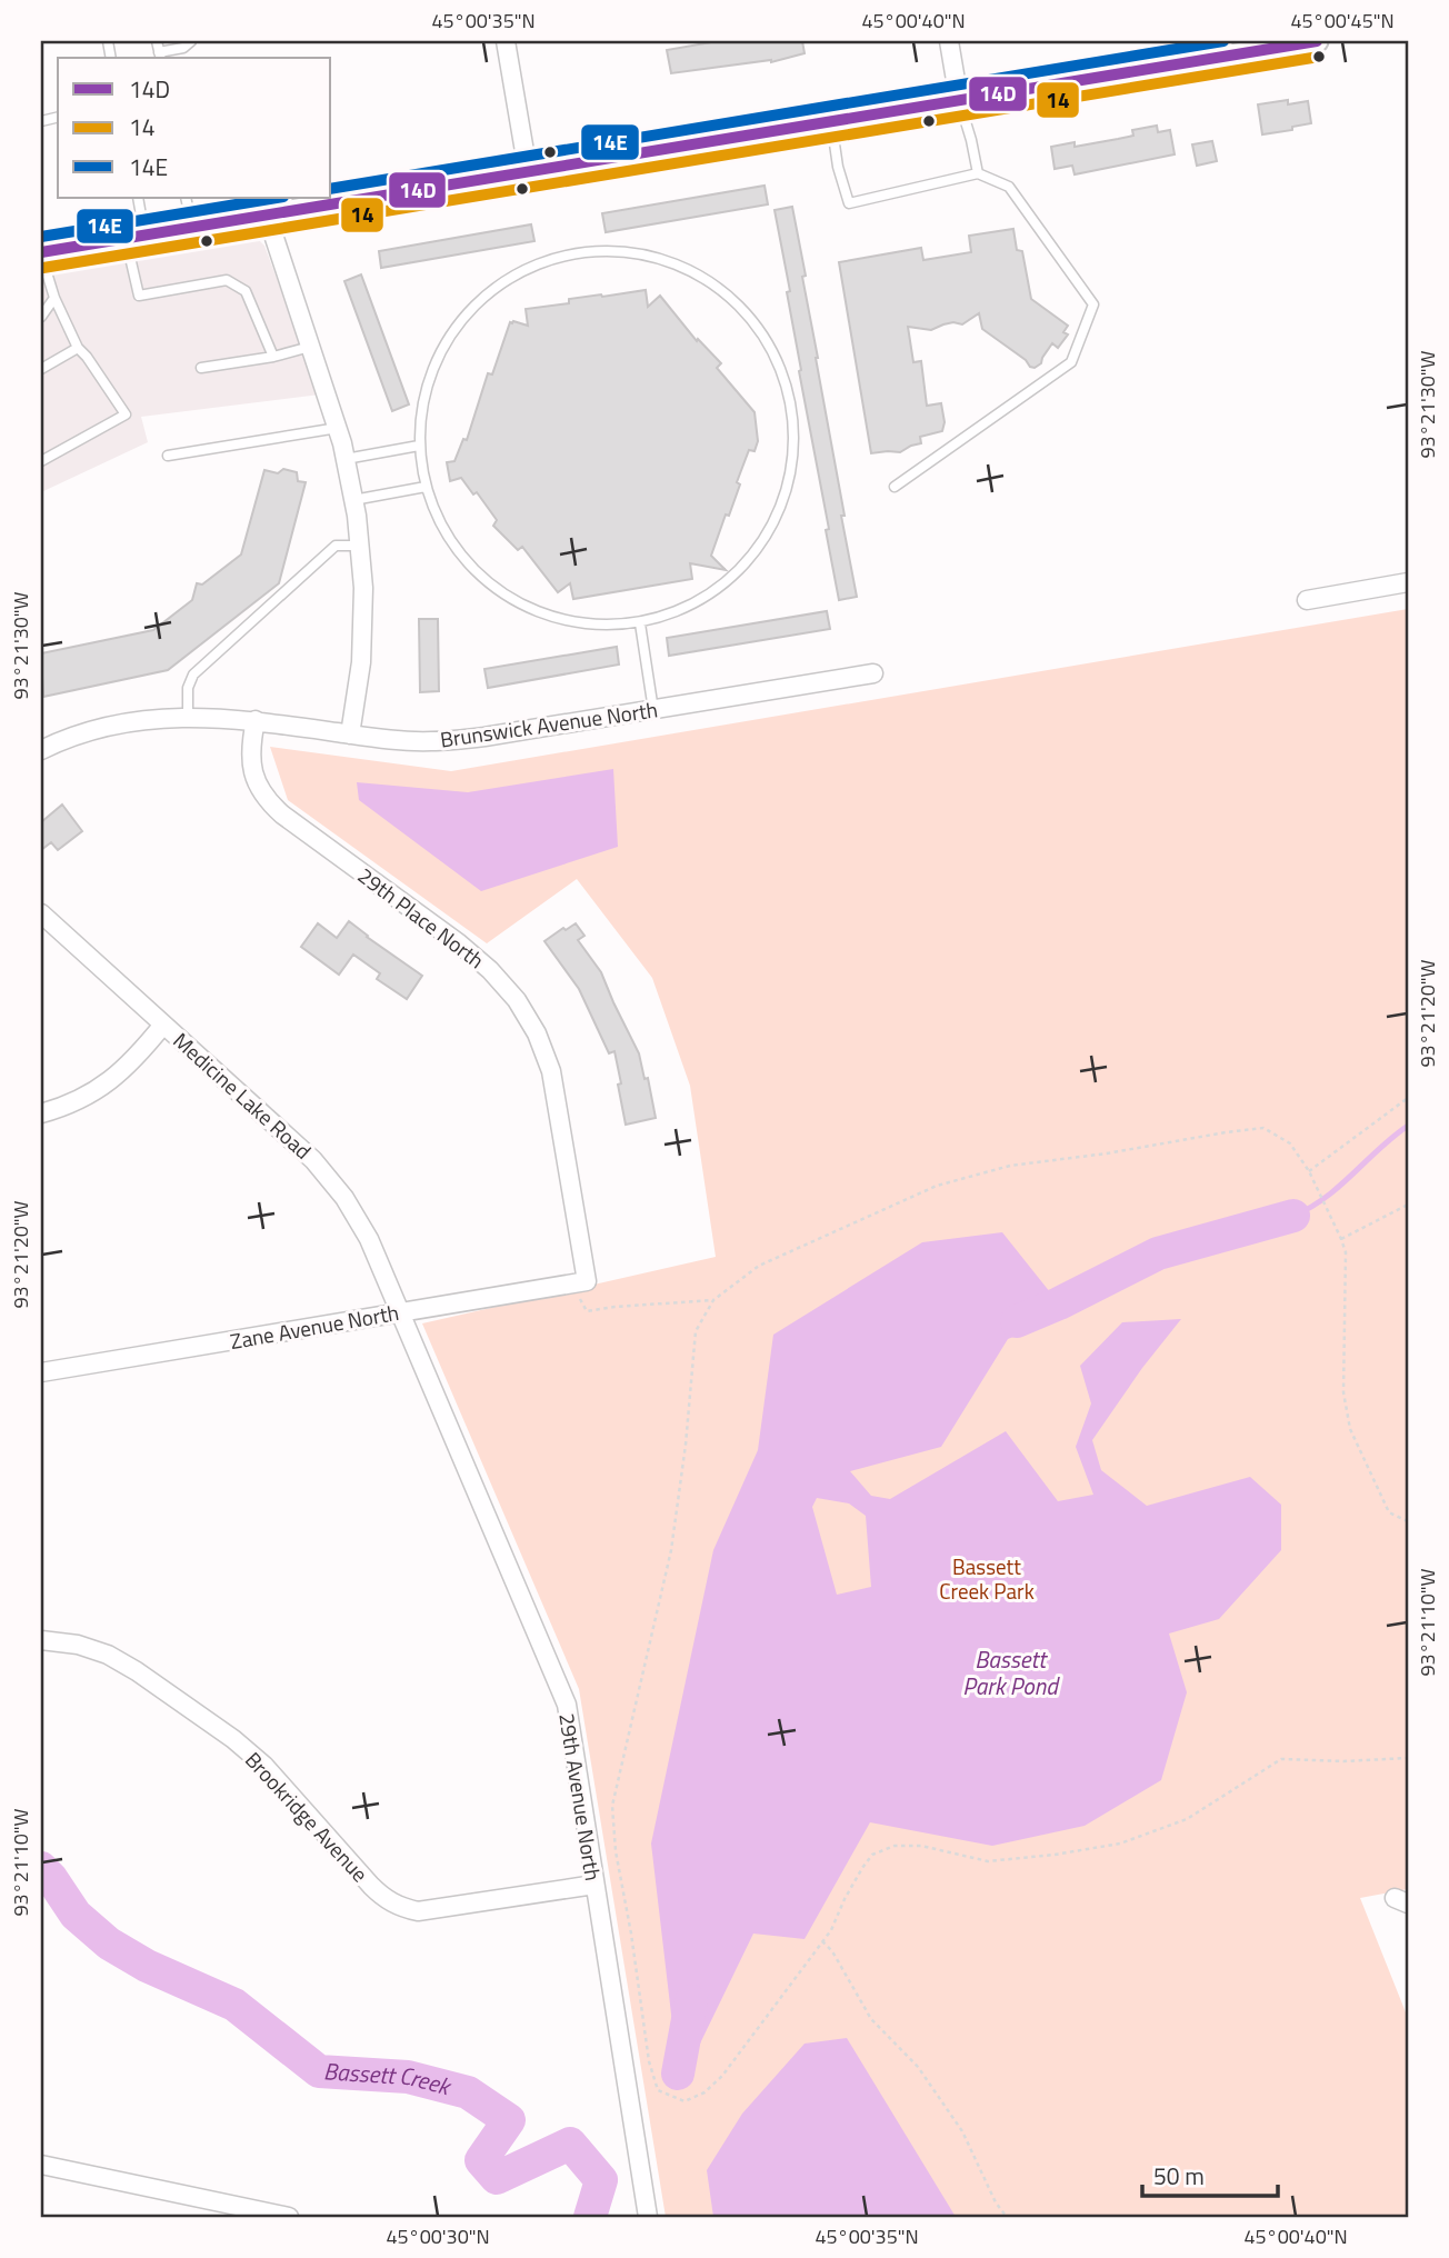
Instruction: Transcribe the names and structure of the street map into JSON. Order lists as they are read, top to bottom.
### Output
{
  "streets": {
    "street": [
      "Brunswick Avenue North",
      "29th Place North",
      "Medicine Lake Road",
      "Zane Avenue North",
      "29th Avenue North",
      "Brookridge Avenue"
    ]
  },
  "crossings": [
    ["Brunswick Avenue North", "29th Place North"],
    ["29th Place North", "Zane Avenue North"],
    ["Medicine Lake Road", "Zane Avenue North"],
    ["Medicine Lake Road", "29th Avenue North"],
    ["Zane Avenue North", "29th Avenue North"],
    ["29th Avenue North", "Brookridge Avenue"]
  ],
  "water": ["Bassett Park Pond", "Bassett Creek"],
  "parks": ["Bassett Creek Park"],
  "lines": ["transit line 14D", "transit line 14E", "transit line 14"],
  "legend": ["14D", "14", "14E"],
  "scale_bar": "50 m",
  "coordinates": [
    "45°00'35\"N",
    "45°00'40\"N",
    "45°00'45\"N",
    "93°21'30\"W",
    "93°21'20\"W",
    "93°21'10\"W",
    "45°00'30\"N"
  ]
}
